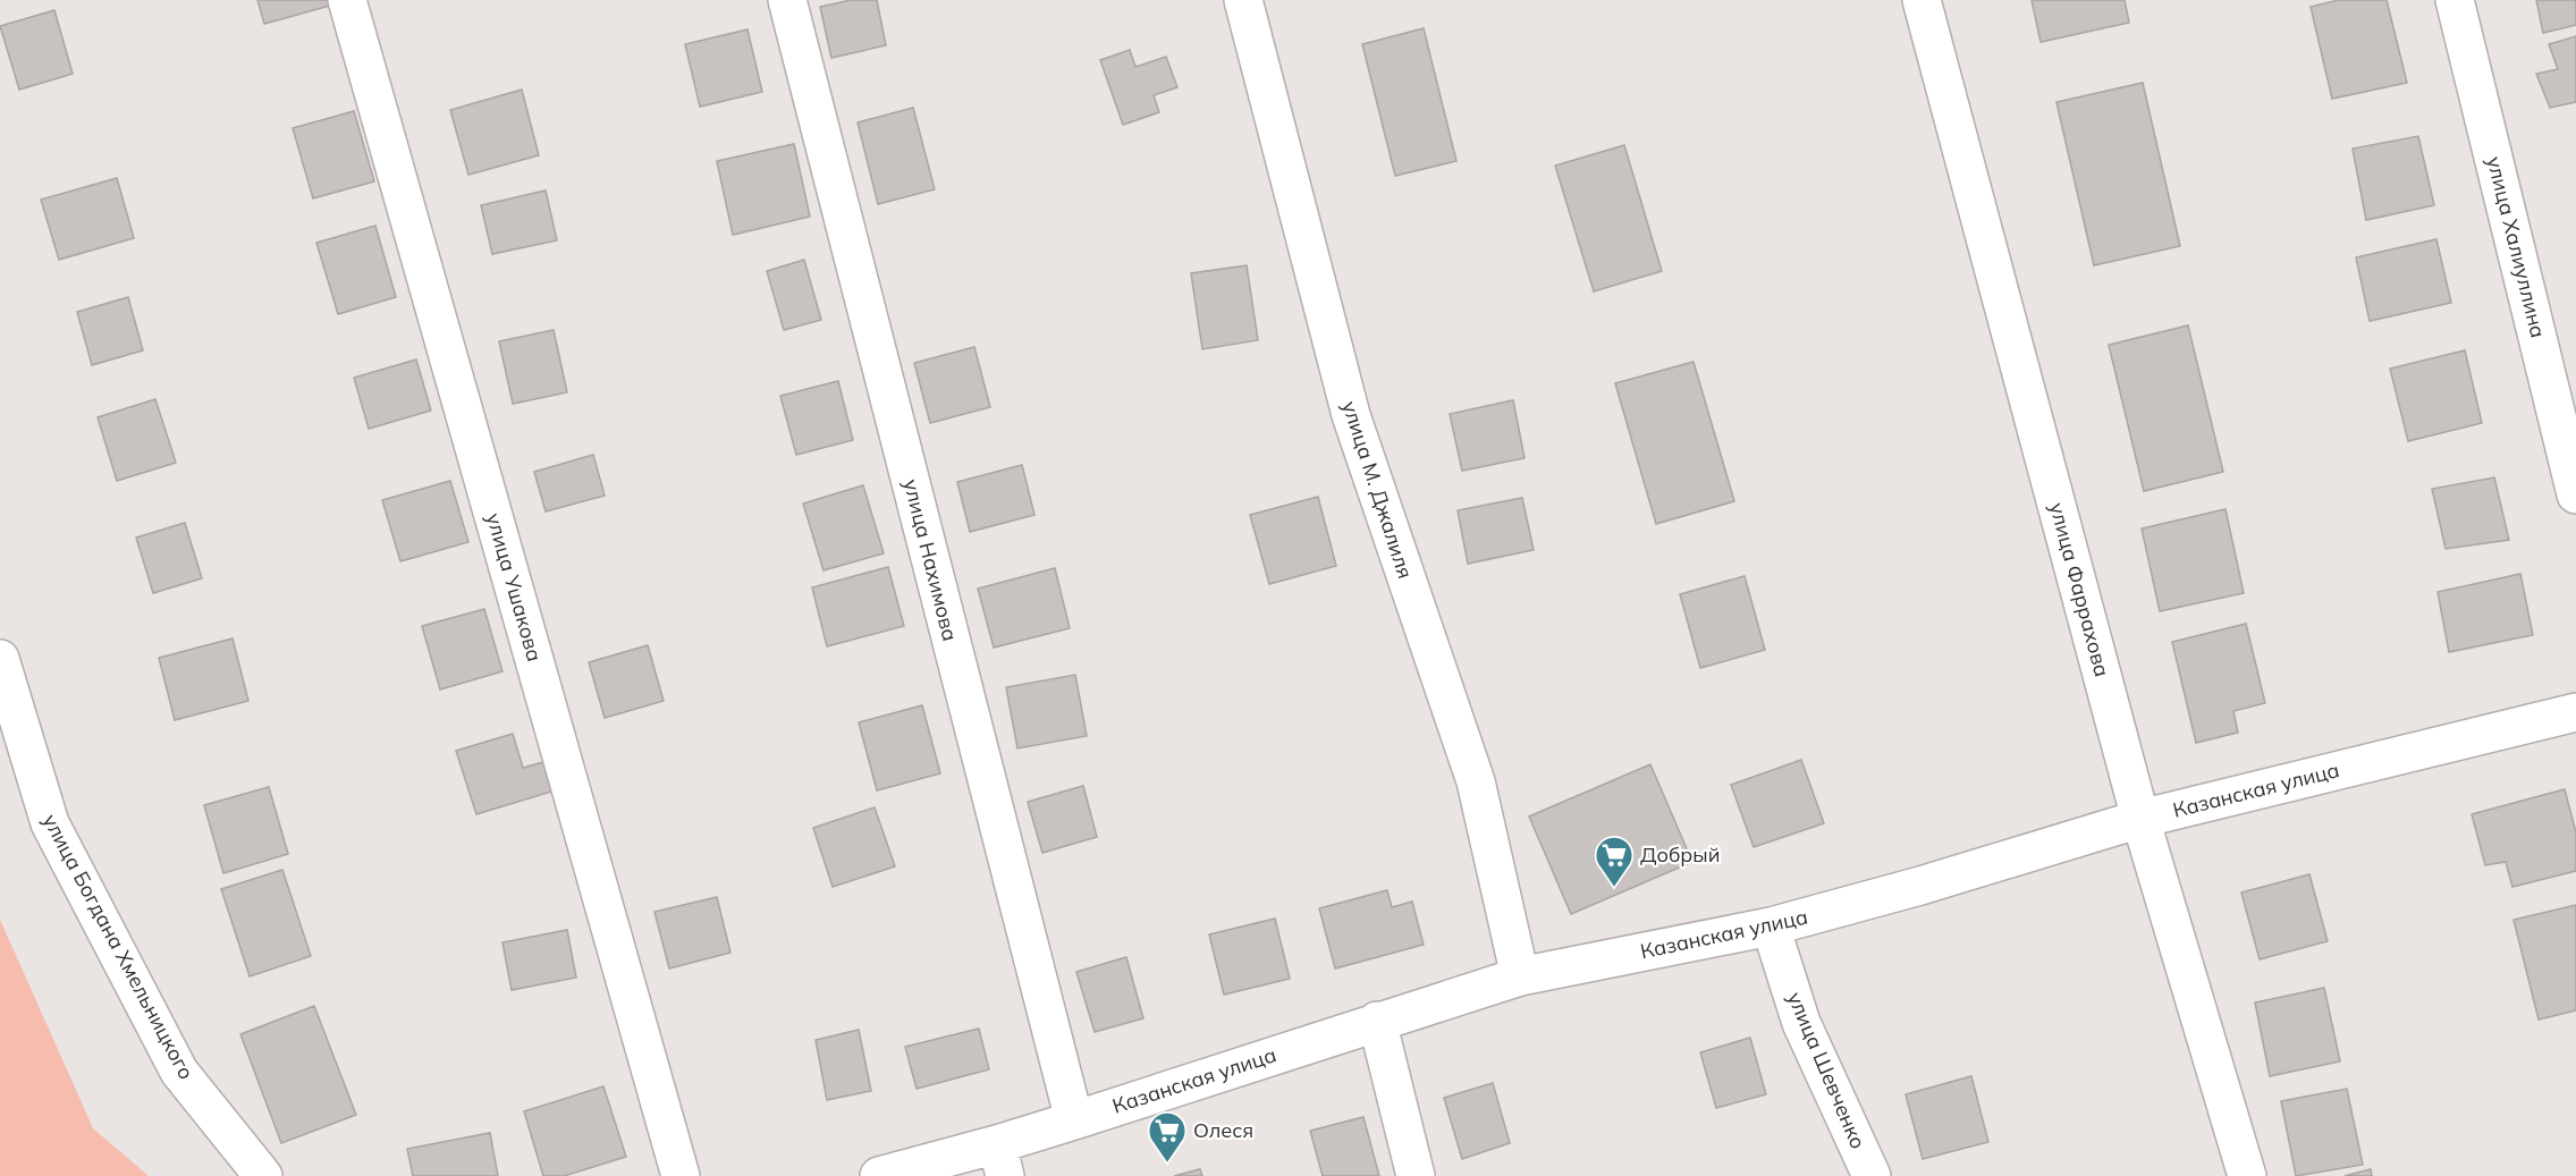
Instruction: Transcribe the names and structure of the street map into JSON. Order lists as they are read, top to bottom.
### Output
{
  "streets": {
    "street": [
      "улица Халиуллина",
      "улица М. Джалиля",
      "улица Нахимова",
      "улица Ушакова",
      "улица Фаррахова",
      "Казанская улица",
      "улица Богдана Хмельницкого",
      "улица Шевченко"
    ]
  },
  "crossings": [
    ["улица М. Джалиля", "Казанская улица"],
    ["улица Нахимова", "Казанская улица"],
    ["улица Фаррахова", "Казанская улица"],
    ["Казанская улица", "улица Шевченко"]
  ],
  "places": {
    "supermarket": ["Добрый", "Олеся"]
  }
}
